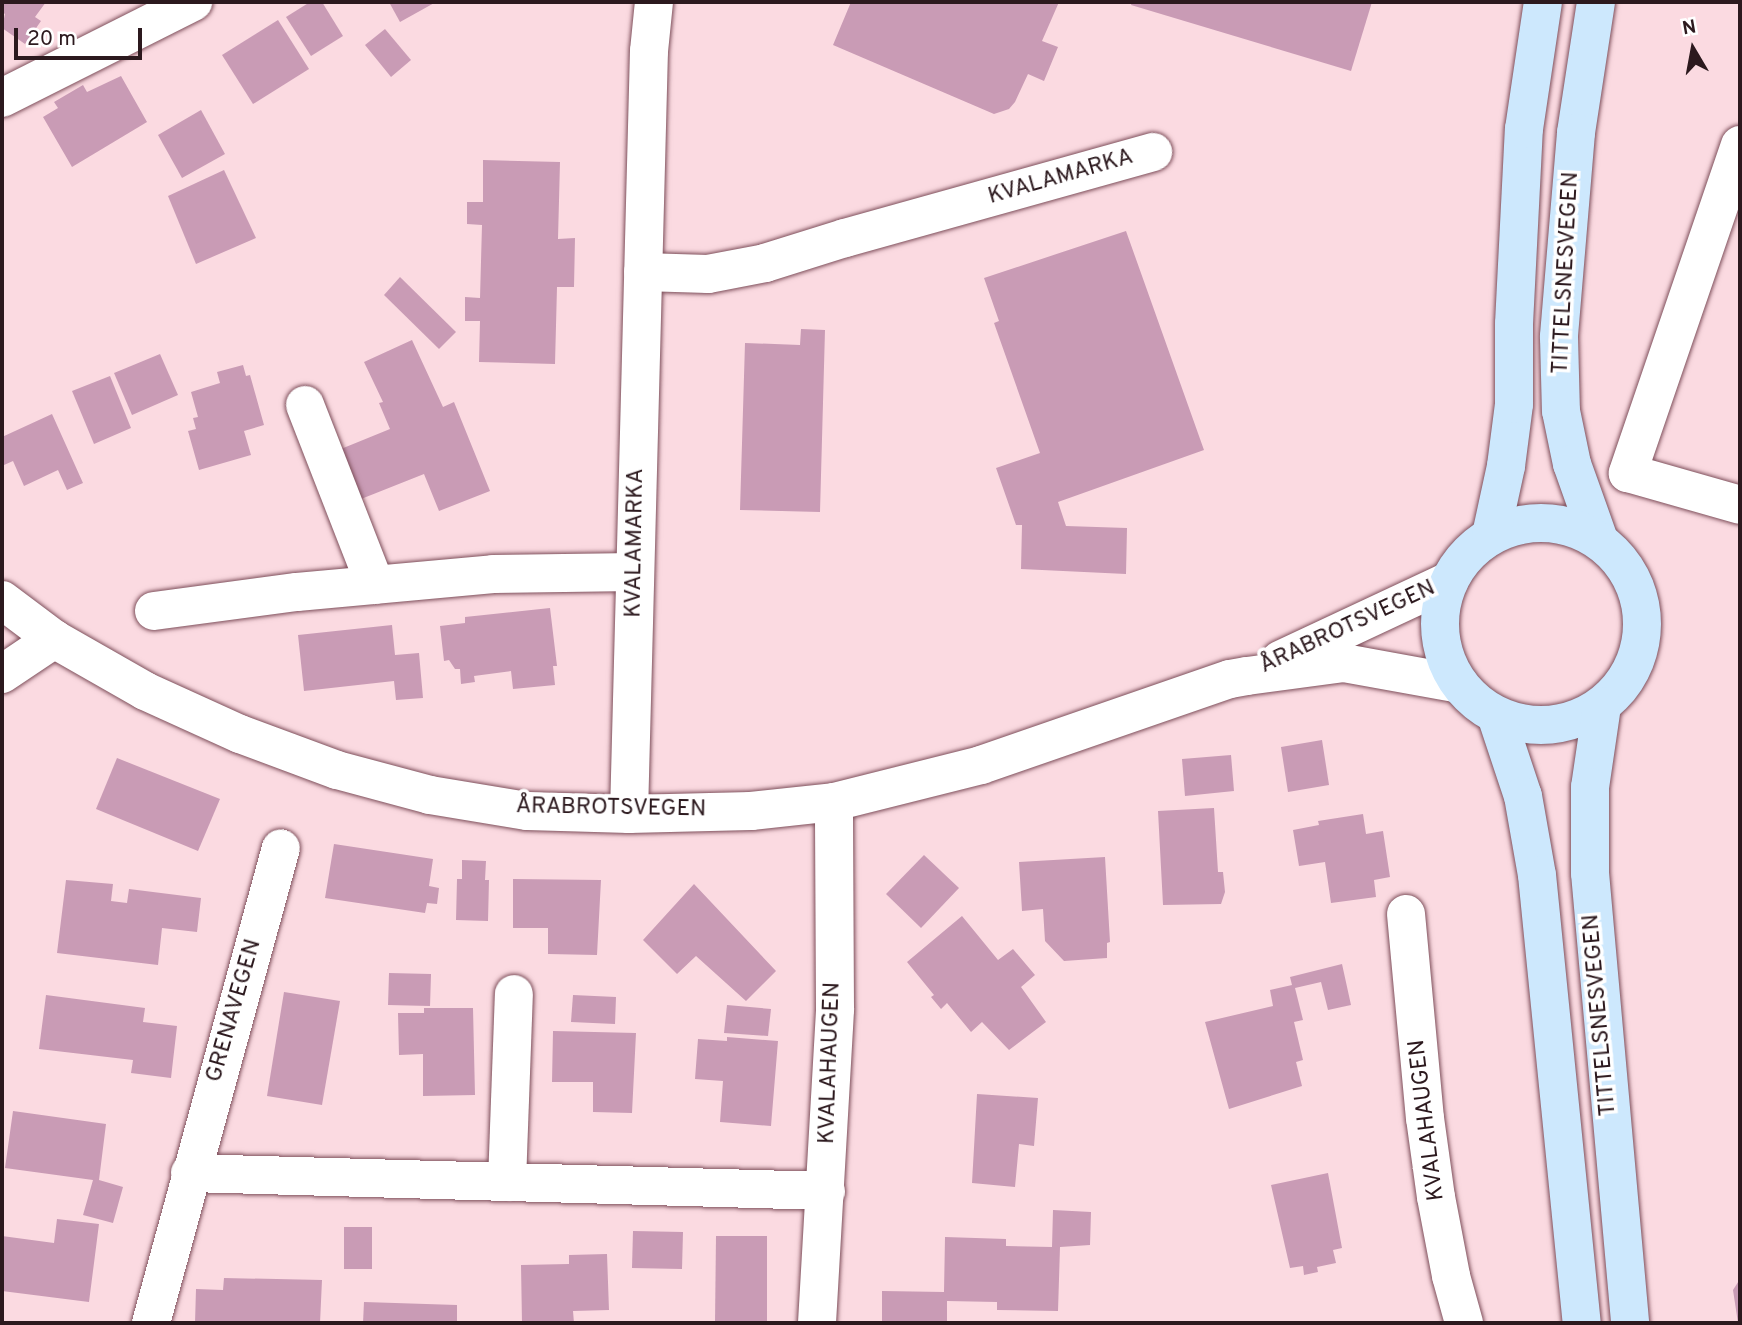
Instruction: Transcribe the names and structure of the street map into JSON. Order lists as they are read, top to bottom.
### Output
{
  "streets": {
    "main road": ["TITTELSNESVEGEN"],
    "street": [
      "KVALAMARKA",
      "ÅRABROTSVEGEN",
      "GRENAVEGEN",
      "KVALAHAUGEN"
    ]
  },
  "crossings": [
    ["KVALAMARKA", "ÅRABROTSVEGEN"],
    ["TITTELSNESVEGEN", "ÅRABROTSVEGEN"],
    ["ÅRABROTSVEGEN", "KVALAHAUGEN"]
  ],
  "scale_bar": "20 m",
  "north": "top"
}
